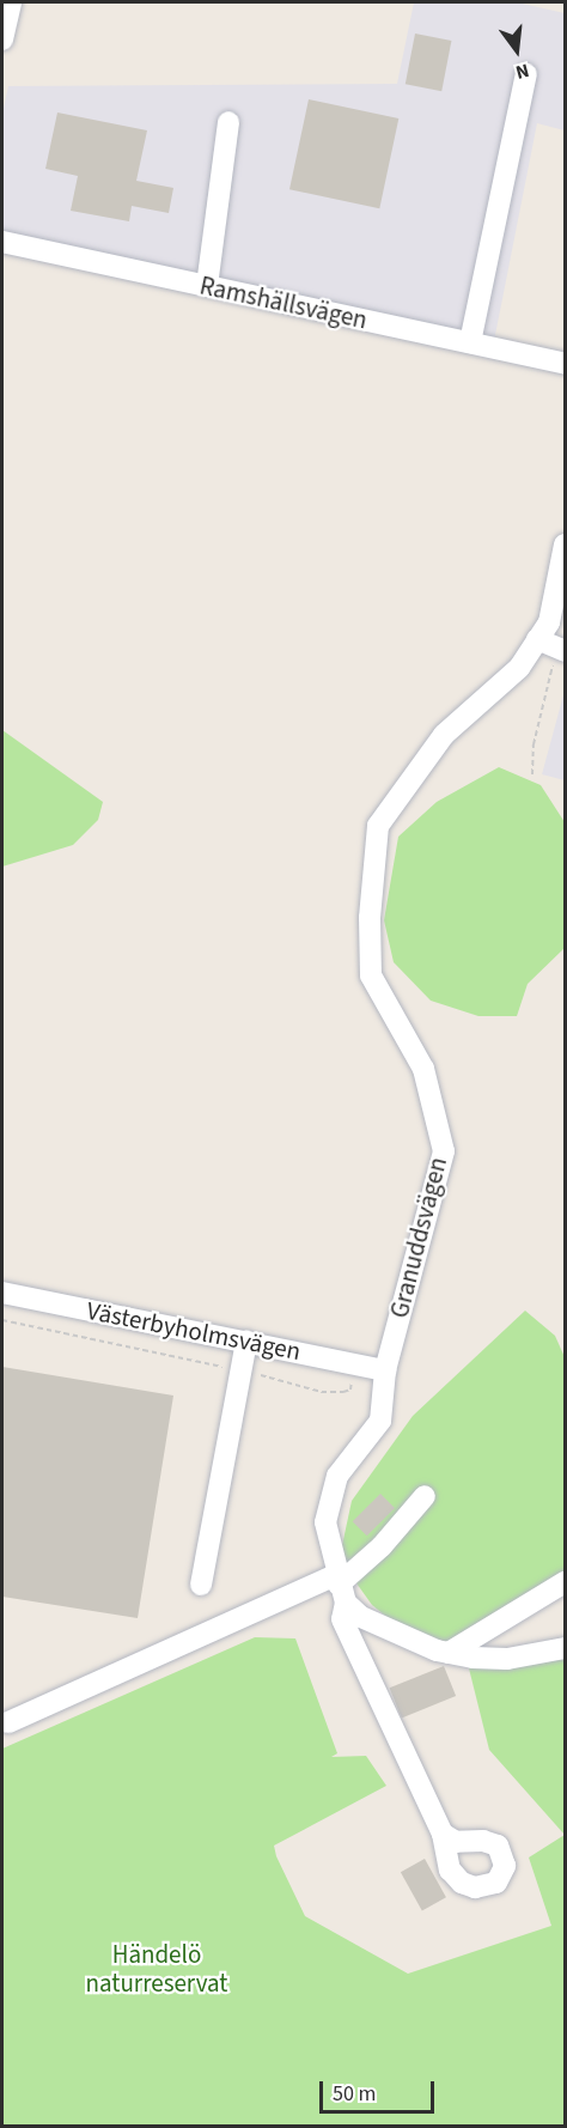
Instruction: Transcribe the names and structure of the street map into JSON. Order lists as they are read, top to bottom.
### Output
{
  "streets": {
    "street": ["Ramshällsvägen", "Granuddsvägen", "Västerbyholmsvägen"]
  },
  "crossings": [
    ["Granuddsvägen", "Västerbyholmsvägen"]
  ],
  "parks": ["Händelö naturreservat"],
  "scale_bar": "50 m",
  "north": "bottom"
}
